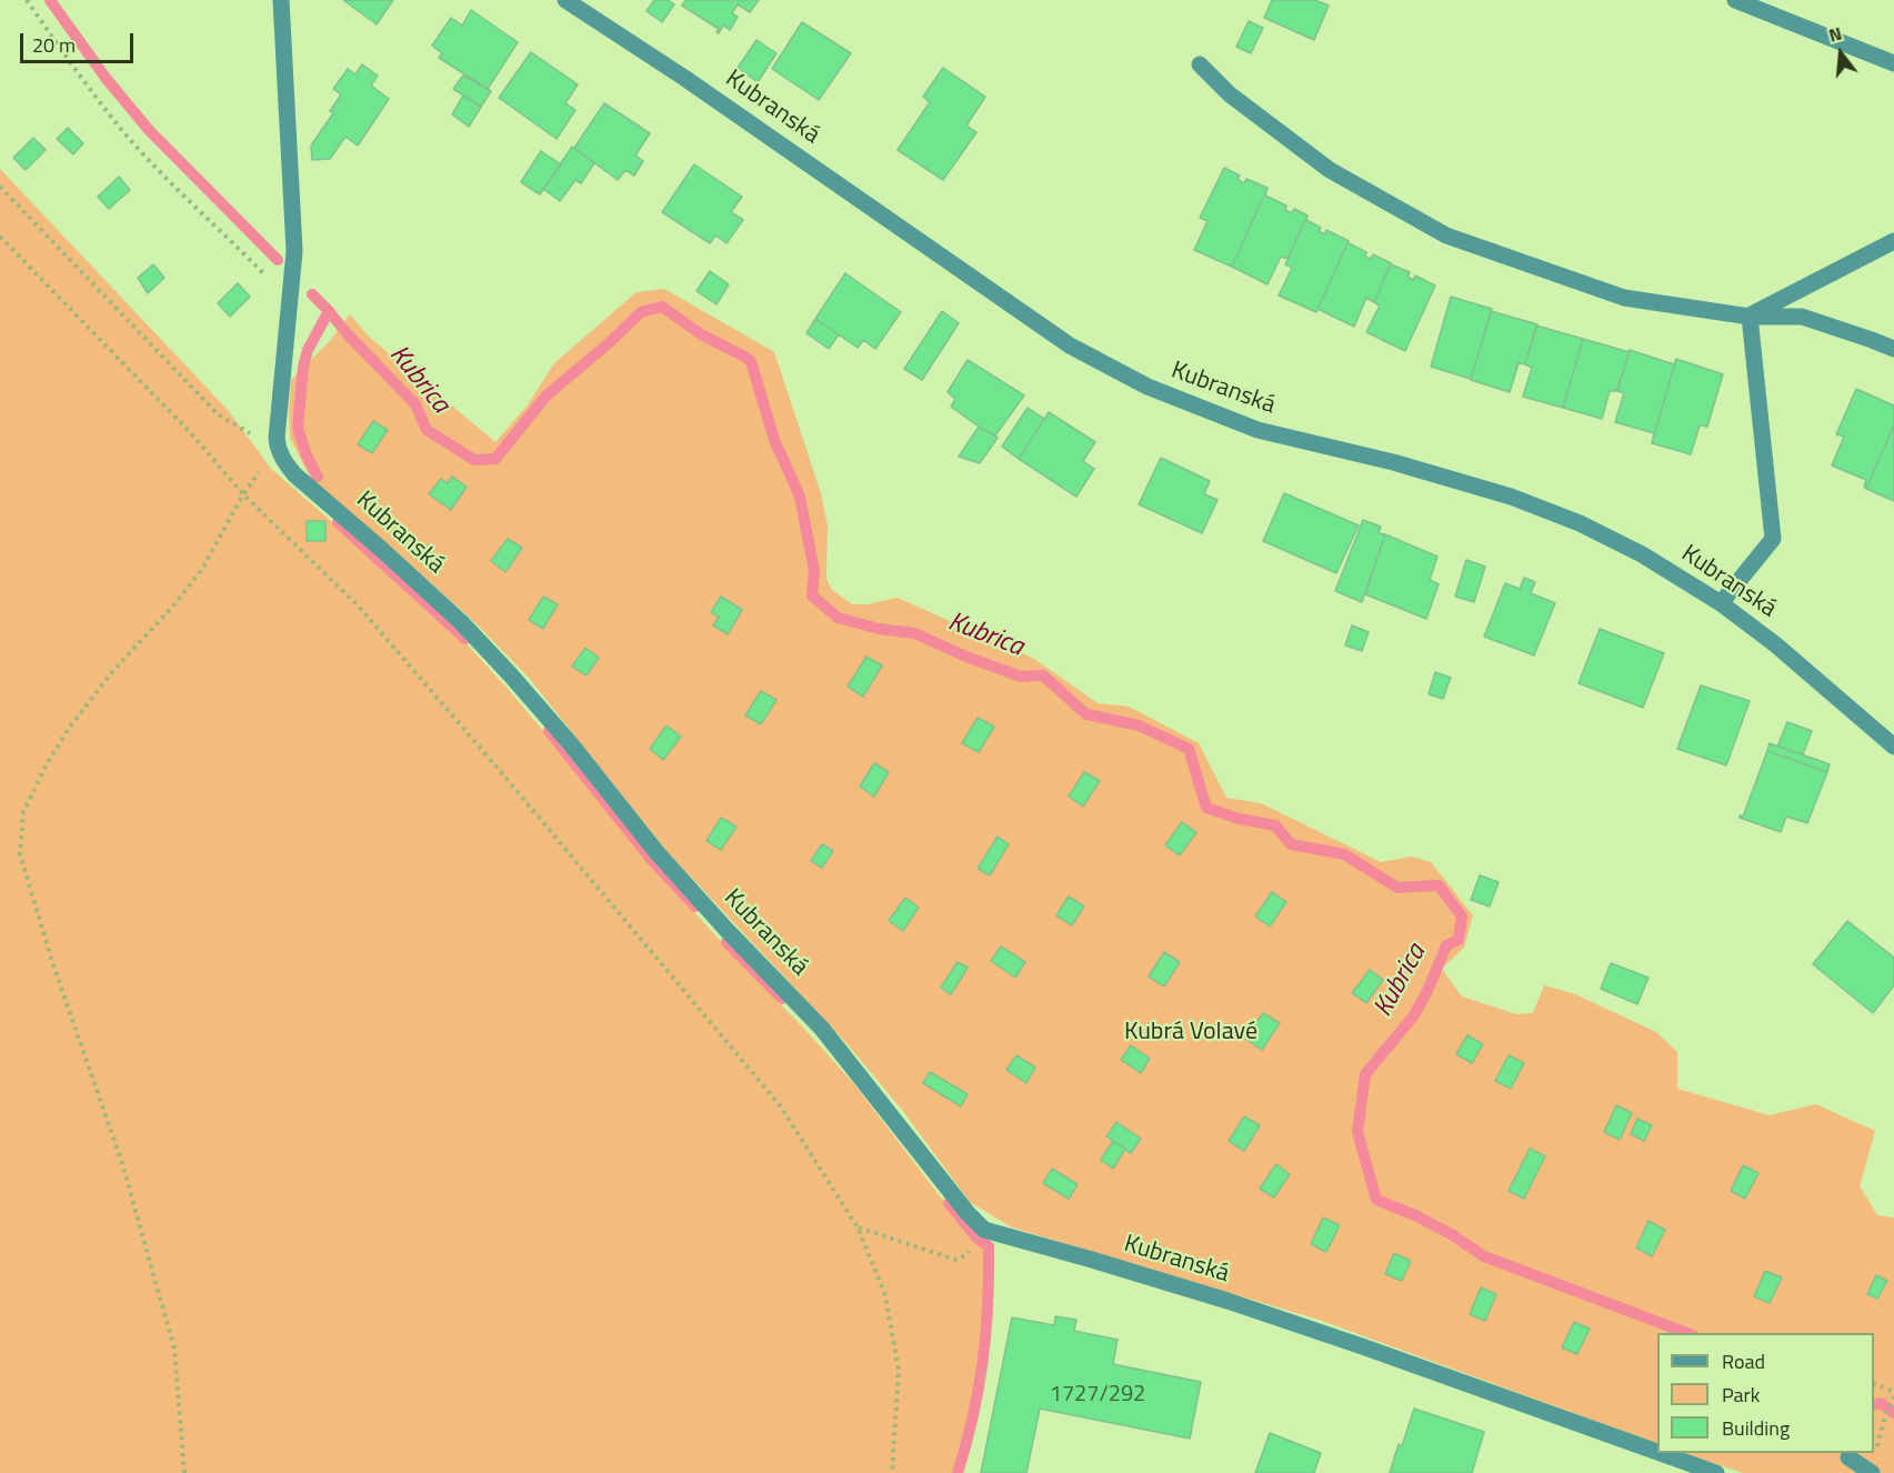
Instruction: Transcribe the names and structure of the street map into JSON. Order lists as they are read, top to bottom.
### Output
{
  "streets": {
    "street": ["Kubranská"]
  },
  "water": ["Kubrica"],
  "parks": ["Kubrá Volavé"],
  "house_numbers": ["1727/292"],
  "legend": ["Road", "Park", "Building"],
  "scale_bar": "20 m",
  "north": "top"
}
